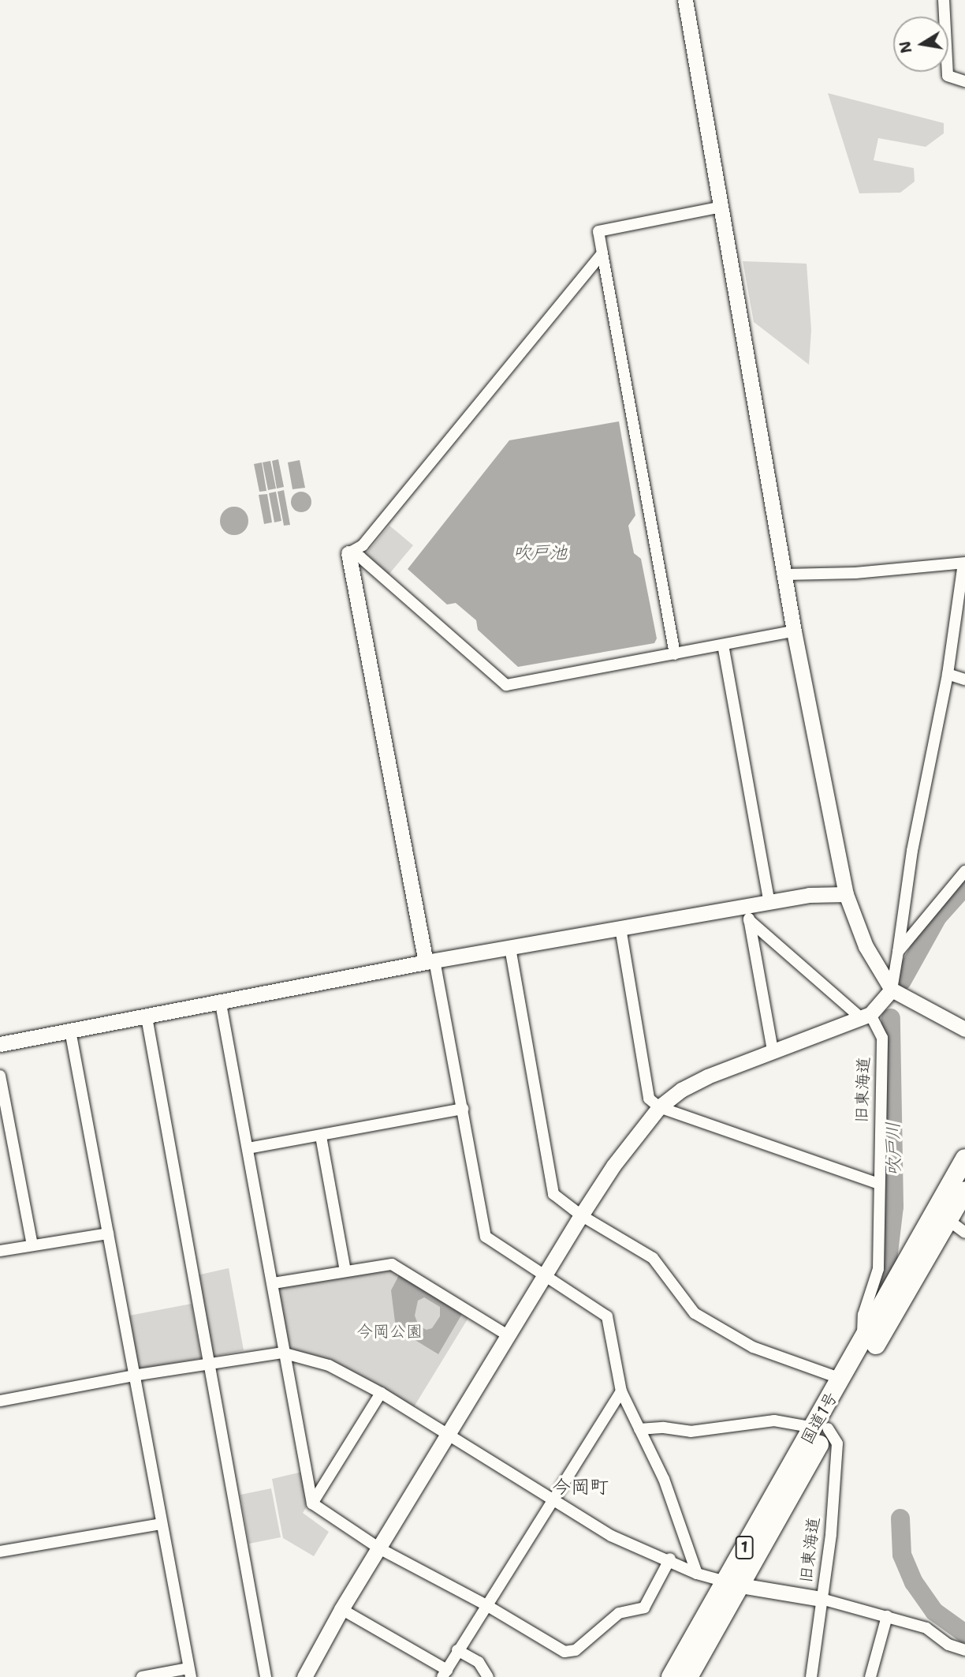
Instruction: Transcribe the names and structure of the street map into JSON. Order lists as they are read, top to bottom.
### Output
{
  "streets": {
    "highway": ["国道1号", "1"],
    "street": ["旧東海道"]
  },
  "crossings": [
    ["旧東海道", "国道1号"]
  ],
  "districts": ["今岡町"],
  "water": ["吹戸池", "吹戸川"],
  "parks": ["今岡公園"],
  "north": "left"
}
